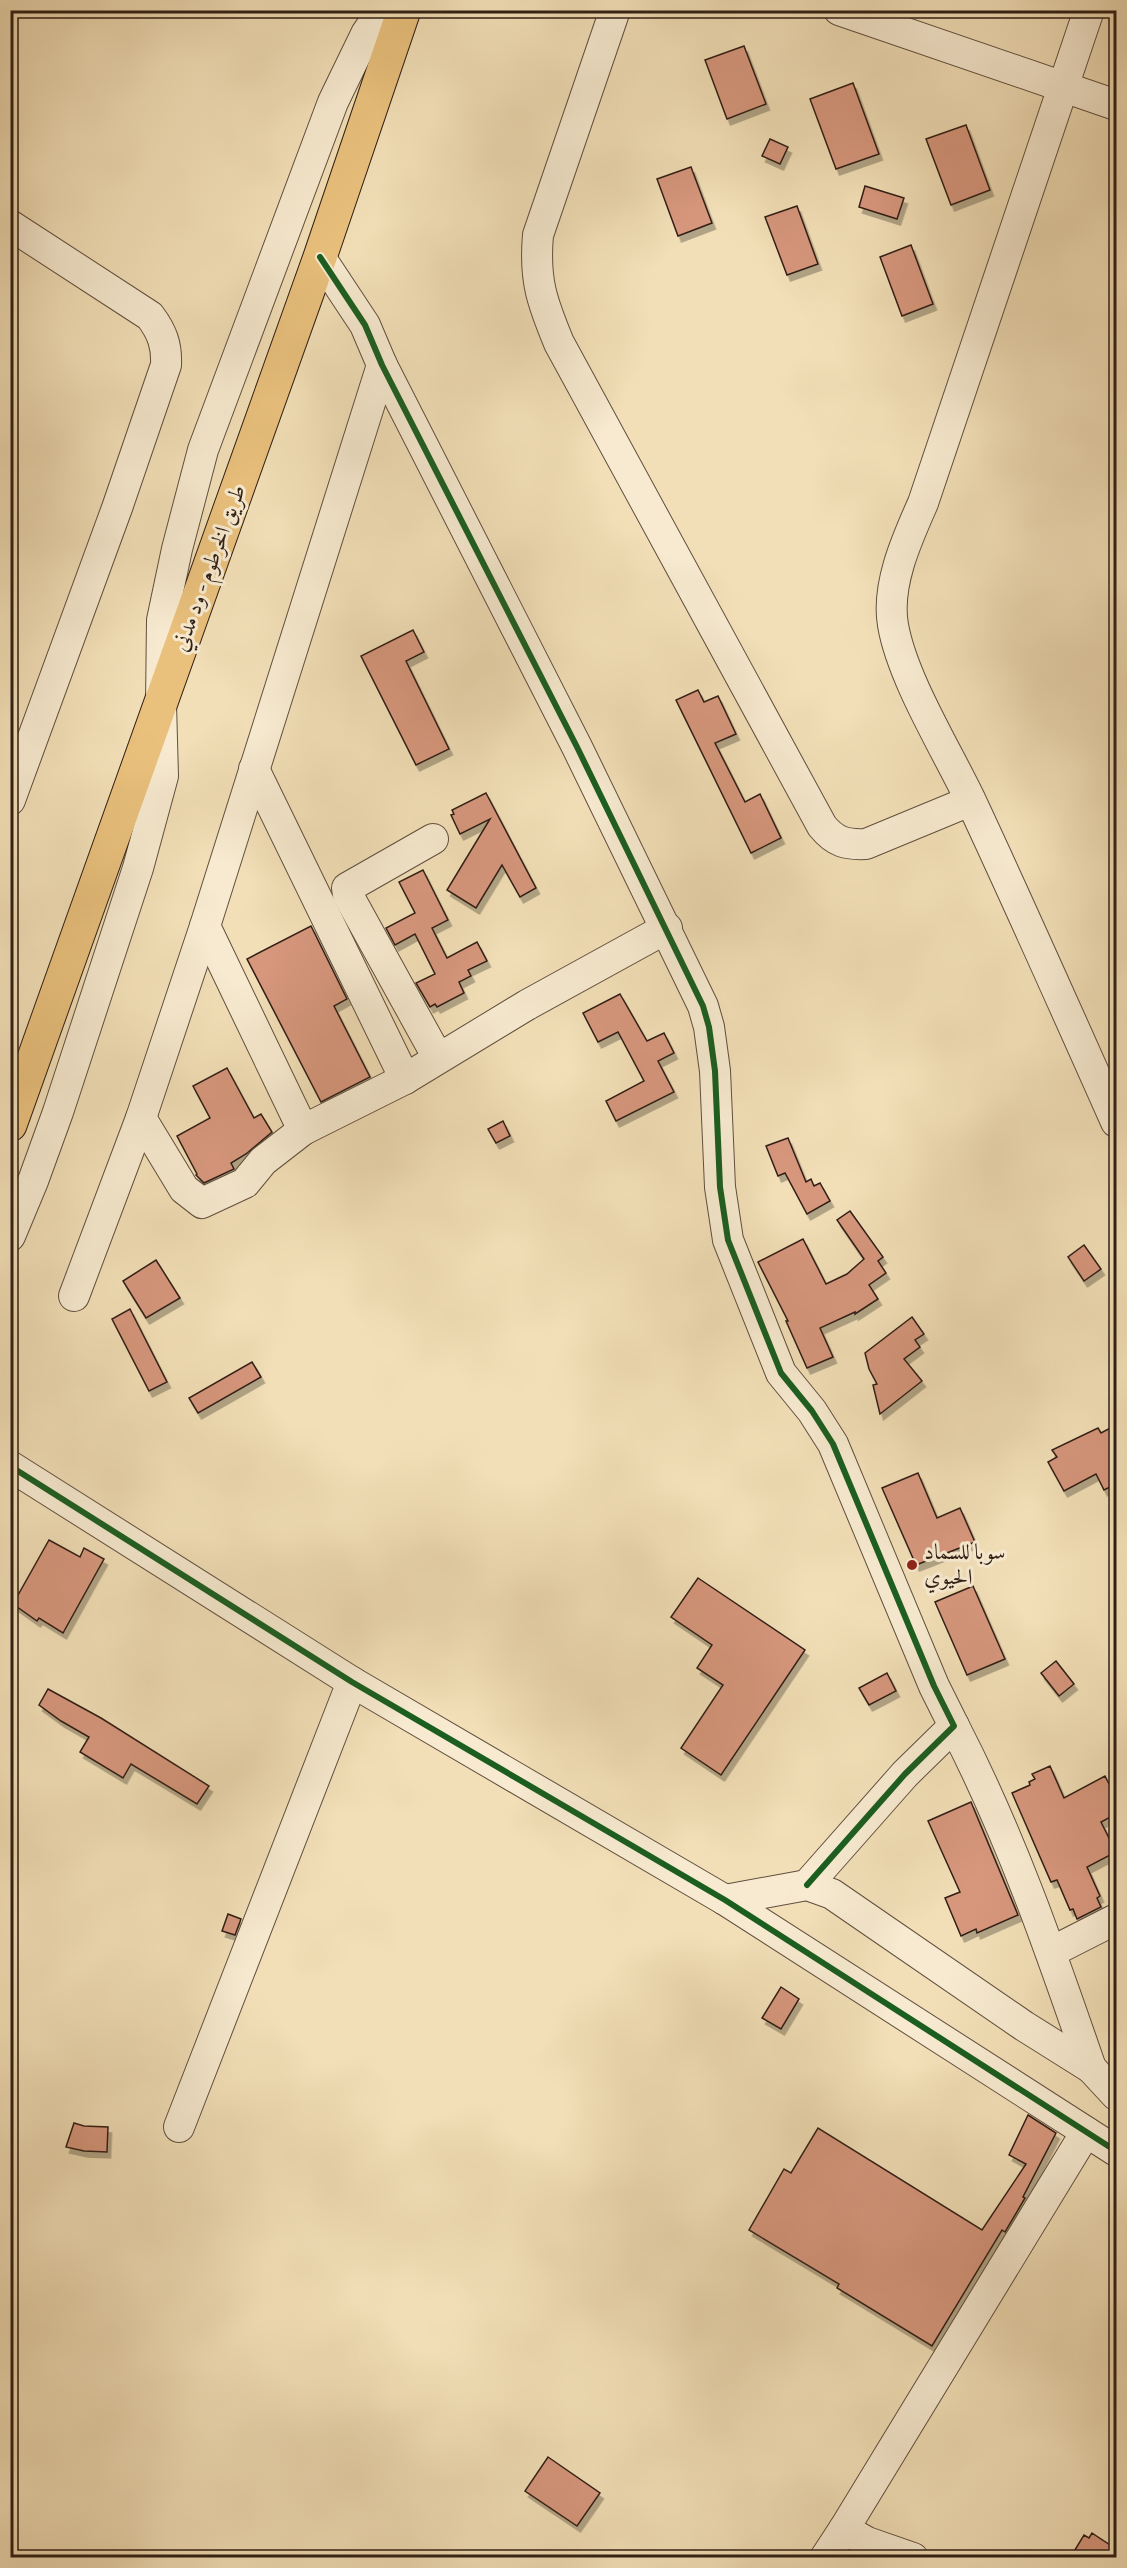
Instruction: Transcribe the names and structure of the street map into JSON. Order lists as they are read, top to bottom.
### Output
{
  "streets": {
    "highway": ["طريق الخرطوم - ود مدني"]
  },
  "places": ["سوبا للسماد الحيوي"]
}
